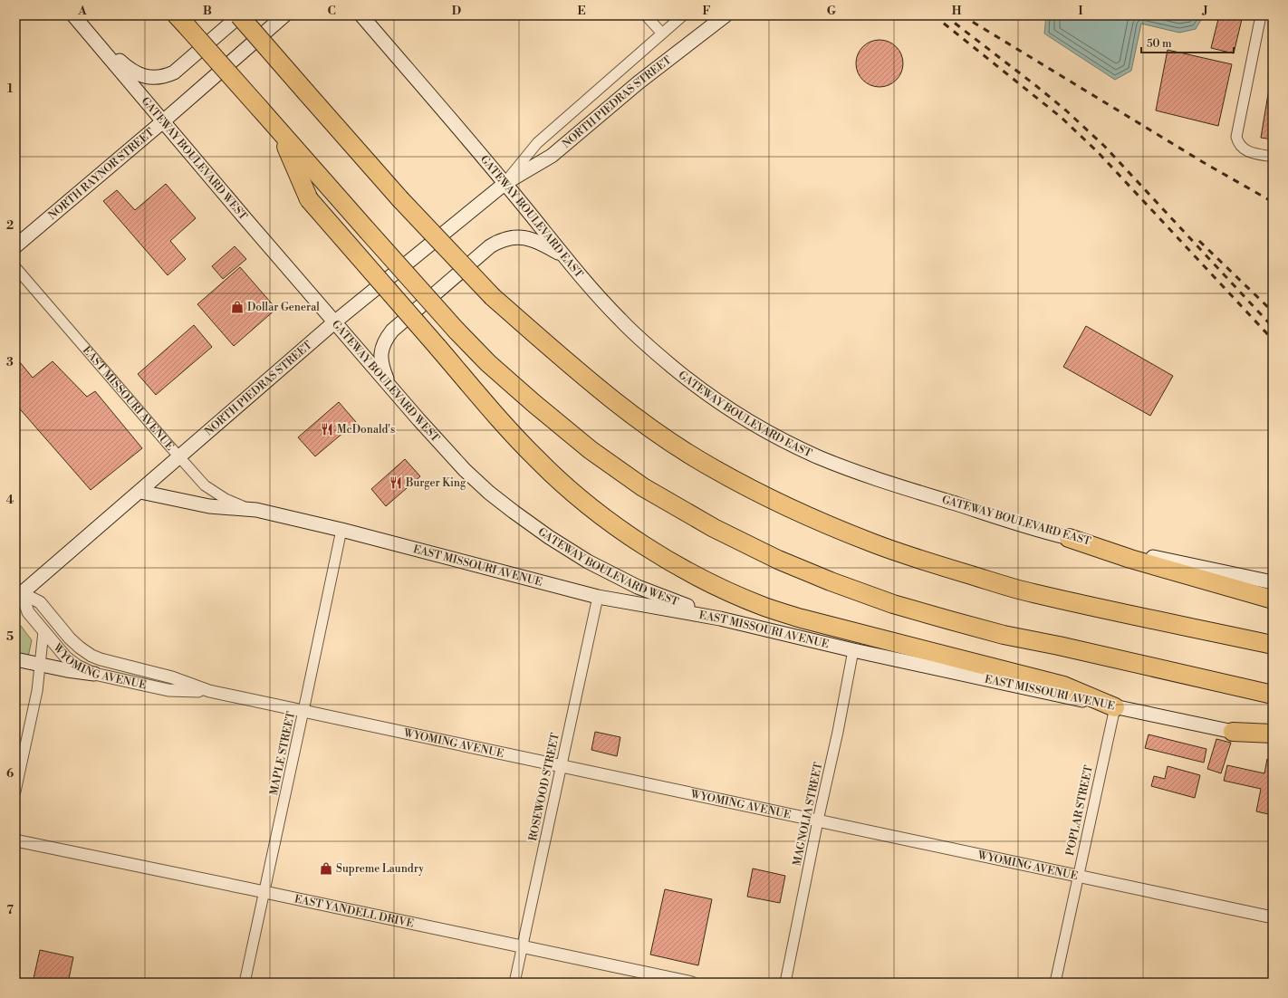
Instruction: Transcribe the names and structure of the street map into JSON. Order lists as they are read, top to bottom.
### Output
{
  "streets": {
    "main road": [
      "NORTH PIEDRAS STREET",
      "GATEWAY BOULEVARD WEST",
      "NORTH RAYNOR STREET",
      "GATEWAY BOULEVARD EAST",
      "EAST MISSOURI AVENUE"
    ],
    "street": [
      "WYOMING AVENUE",
      "MAPLE STREET",
      "ROSEWOOD STREET",
      "POPLAR STREET",
      "MAGNOLIA STREET",
      "EAST YANDELL DRIVE"
    ]
  },
  "crossings": [
    ["NORTH PIEDRAS STREET", "GATEWAY BOULEVARD WEST"],
    ["NORTH PIEDRAS STREET", "GATEWAY BOULEVARD EAST"],
    ["NORTH PIEDRAS STREET", "EAST MISSOURI AVENUE"],
    ["NORTH PIEDRAS STREET", "WYOMING AVENUE"],
    ["GATEWAY BOULEVARD WEST", "NORTH RAYNOR STREET"],
    ["GATEWAY BOULEVARD WEST", "EAST MISSOURI AVENUE"],
    ["EAST MISSOURI AVENUE", "MAPLE STREET"],
    ["EAST MISSOURI AVENUE", "ROSEWOOD STREET"],
    ["EAST MISSOURI AVENUE", "POPLAR STREET"],
    ["EAST MISSOURI AVENUE", "MAGNOLIA STREET"],
    ["WYOMING AVENUE", "MAPLE STREET"],
    ["WYOMING AVENUE", "ROSEWOOD STREET"],
    ["WYOMING AVENUE", "POPLAR STREET"],
    ["WYOMING AVENUE", "MAGNOLIA STREET"],
    ["MAPLE STREET", "EAST YANDELL DRIVE"],
    ["ROSEWOOD STREET", "EAST YANDELL DRIVE"]
  ],
  "places": {
    "shop": ["Dollar General", "Supreme Laundry"],
    "restaurant": ["McDonald's", "Burger King"]
  },
  "scale_bar": "50 m",
  "grid": {
    "columns": [
      "A",
      "B",
      "C",
      "D",
      "E",
      "F",
      "G",
      "H",
      "I",
      "J"
    ],
    "rows": [
      "1",
      "2",
      "3",
      "4",
      "5",
      "6",
      "7"
    ]
  }
}
